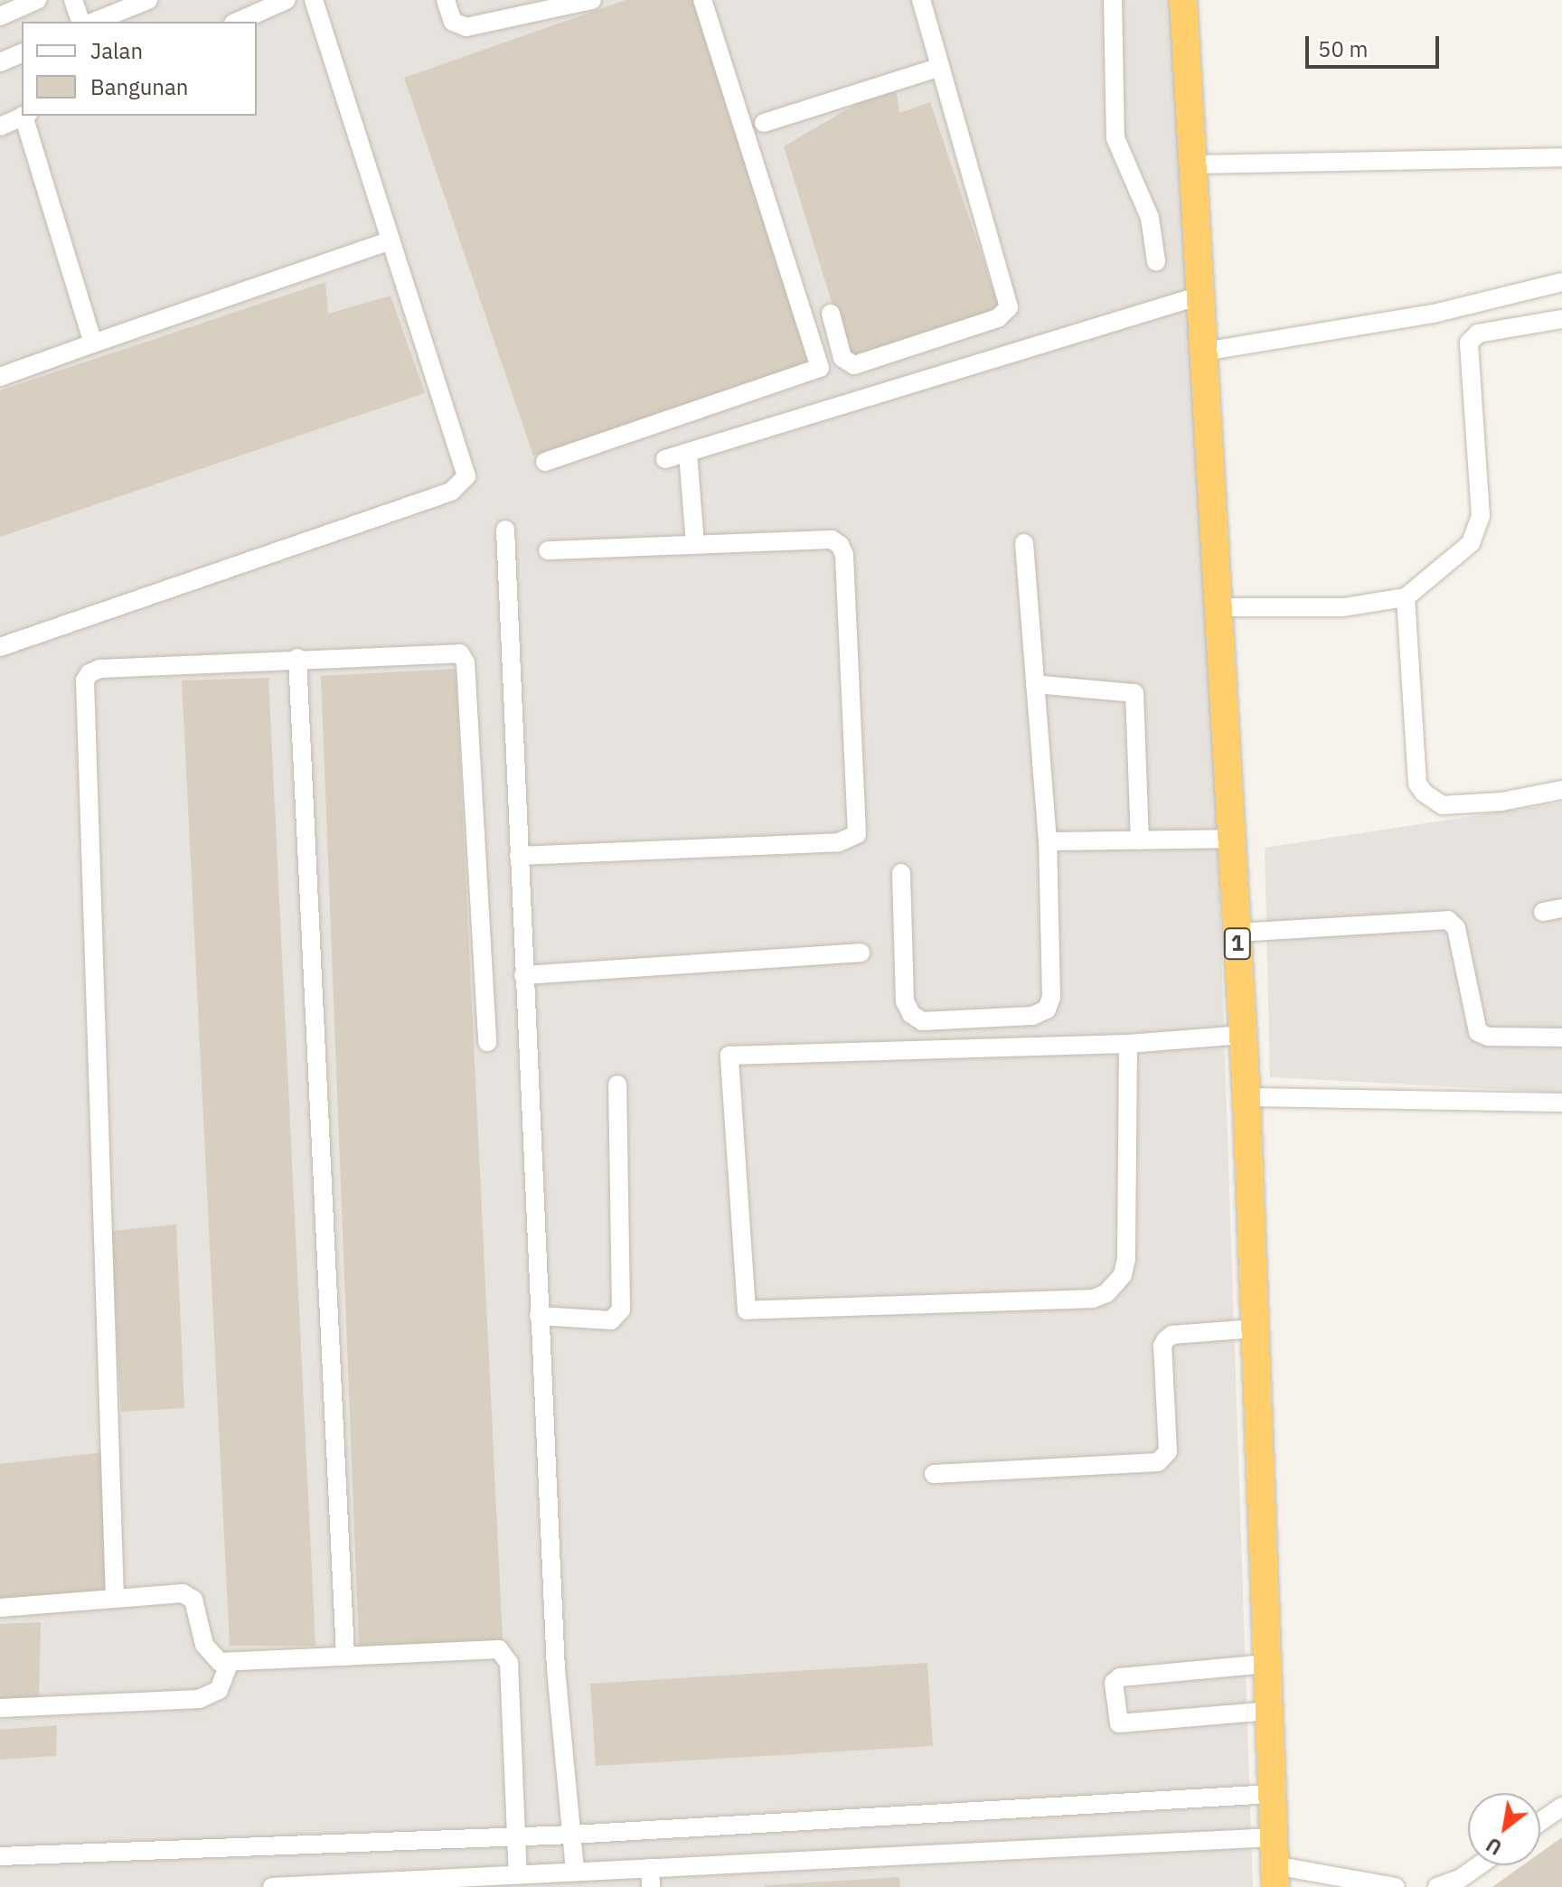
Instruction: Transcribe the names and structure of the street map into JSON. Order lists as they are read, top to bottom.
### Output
{
  "streets": {
    "highway": ["1"]
  },
  "legend": ["Jalan", "Bangunan"],
  "scale_bar": "50 m",
  "north": "bottom left"
}
